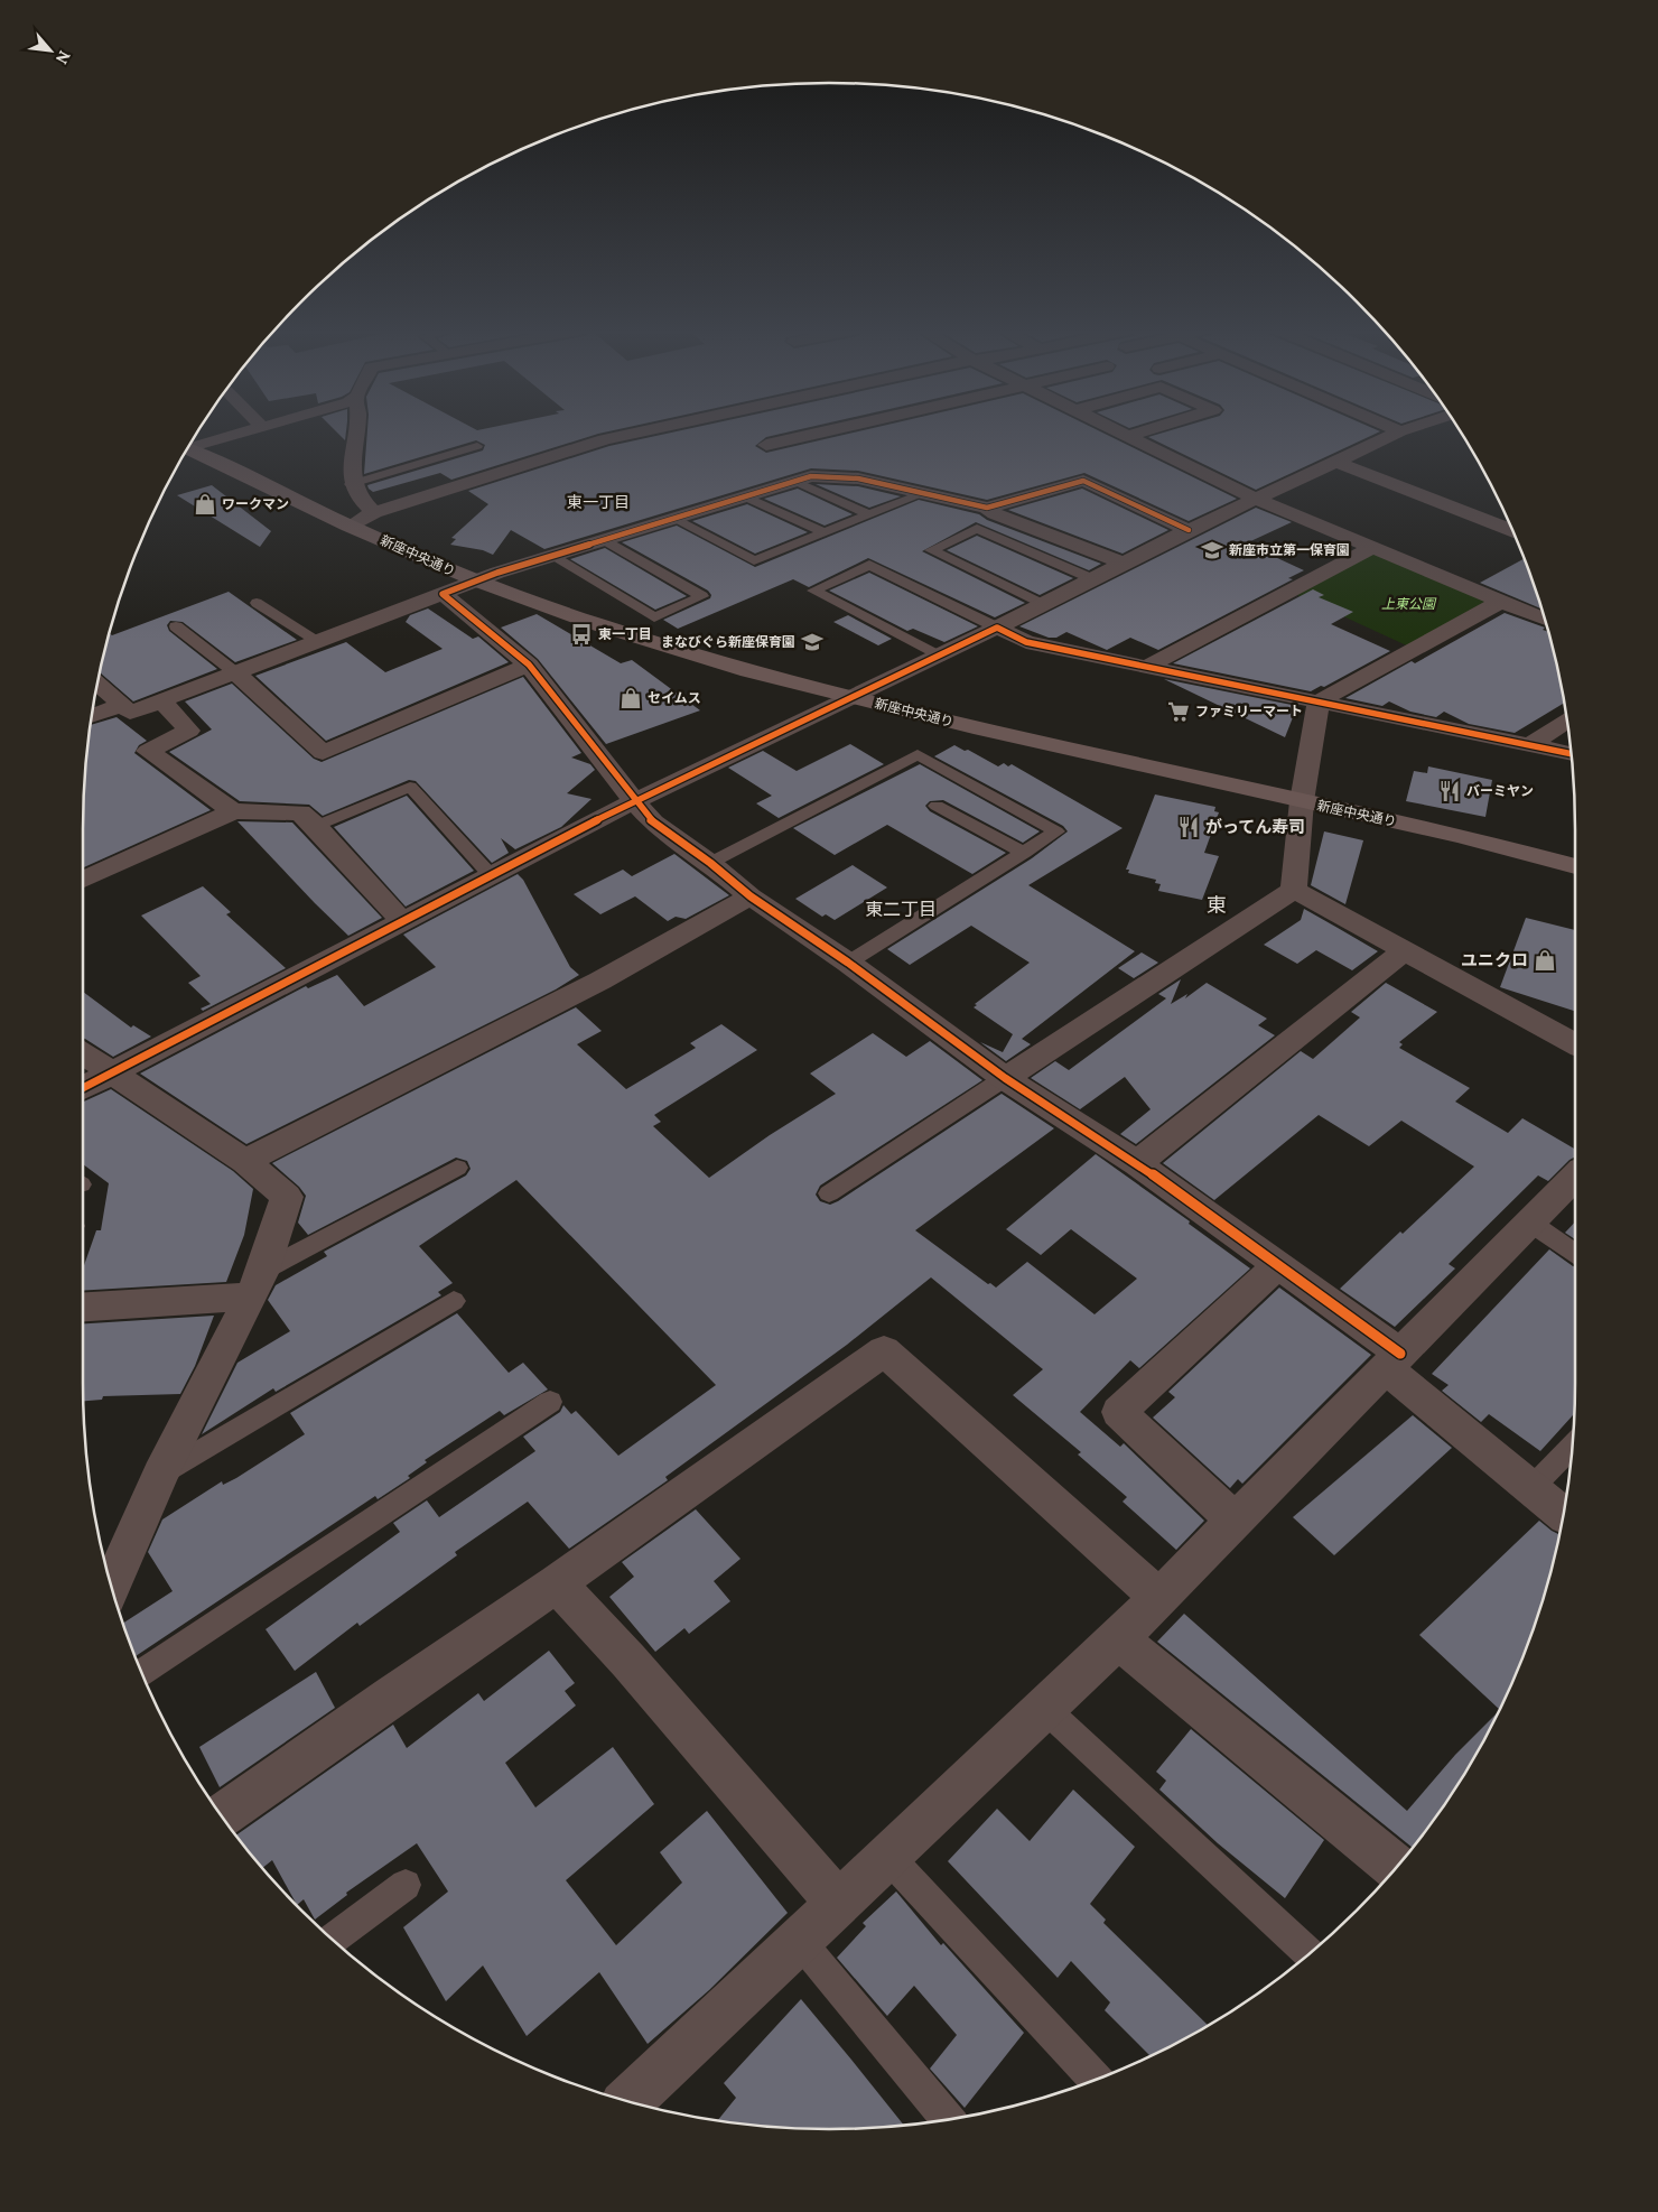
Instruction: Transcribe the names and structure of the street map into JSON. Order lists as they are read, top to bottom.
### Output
{
  "streets": {
    "street": ["新座中央通り"]
  },
  "districts": ["東一丁目", "東", "東二丁目"],
  "parks": ["上東公園"],
  "places": {
    "shop": ["ワークマン", "セイムス", "ユニクロ"],
    "school or university": ["新座市立第一保育園", "まなびぐら新座保育園"],
    "bus stop": ["東一丁目"],
    "supermarket": ["ファミリーマート"],
    "restaurant": ["バーミヤン", "がってん寿司"]
  },
  "north": "bottom right"
}
